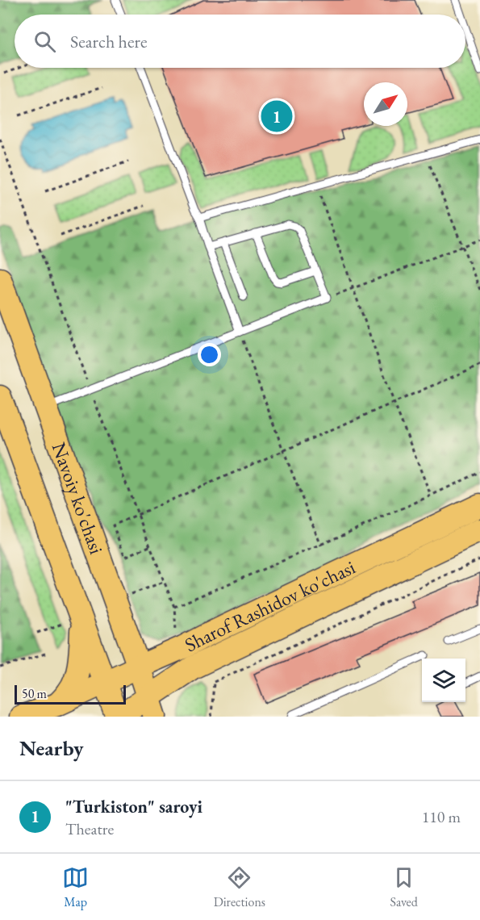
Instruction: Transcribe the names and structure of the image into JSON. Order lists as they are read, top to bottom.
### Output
{
  "streets": {
    "main road": ["Navoiy ko'chasi", "Sharof Rashidov ko'chasi"]
  },
  "crossings": [
    ["Navoiy ko'chasi", "Sharof Rashidov ko'chasi"]
  ],
  "scale_bar": "50 m",
  "north": "top right",
  "page": {
    "search": "Search here",
    "pins": "1",
    "scale": "50 m",
    "heading": "Nearby",
    "list": [
      {
        "mark": "1",
        "name": "\"Turkiston\" saroyi",
        "note": "Theatre",
        "value": "110 m"
      }
    ],
    "nav": ["Map", "Directions", "Saved"]
  }
}
